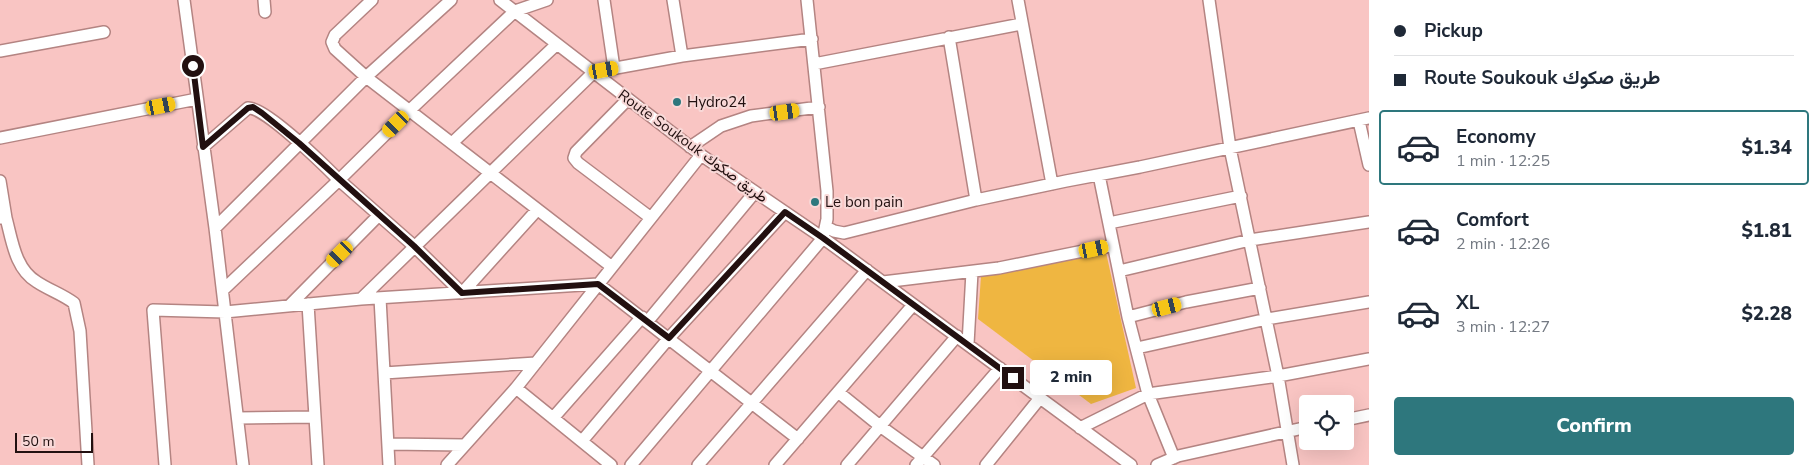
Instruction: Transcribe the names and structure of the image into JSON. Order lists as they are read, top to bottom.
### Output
{
  "streets": {
    "street": ["Route Soukouk طريق صكوك"]
  },
  "places": ["Hydro24", "Le bon pain"],
  "scale_bar": "50 m",
  "page": {
    "banner": ["Pickup", "Route Soukouk طريق صكوك"],
    "list": [
      {
        "name": "Economy",
        "note": "1 min · 12:25",
        "value": "$1.34"
      },
      {
        "name": "Comfort",
        "note": "2 min · 12:26",
        "value": "$1.81"
      },
      {
        "name": "XL",
        "note": "3 min · 12:27",
        "value": "$2.28"
      }
    ],
    "bubble": "2 min",
    "buttons": "Confirm",
    "scale": "50 m"
  }
}
